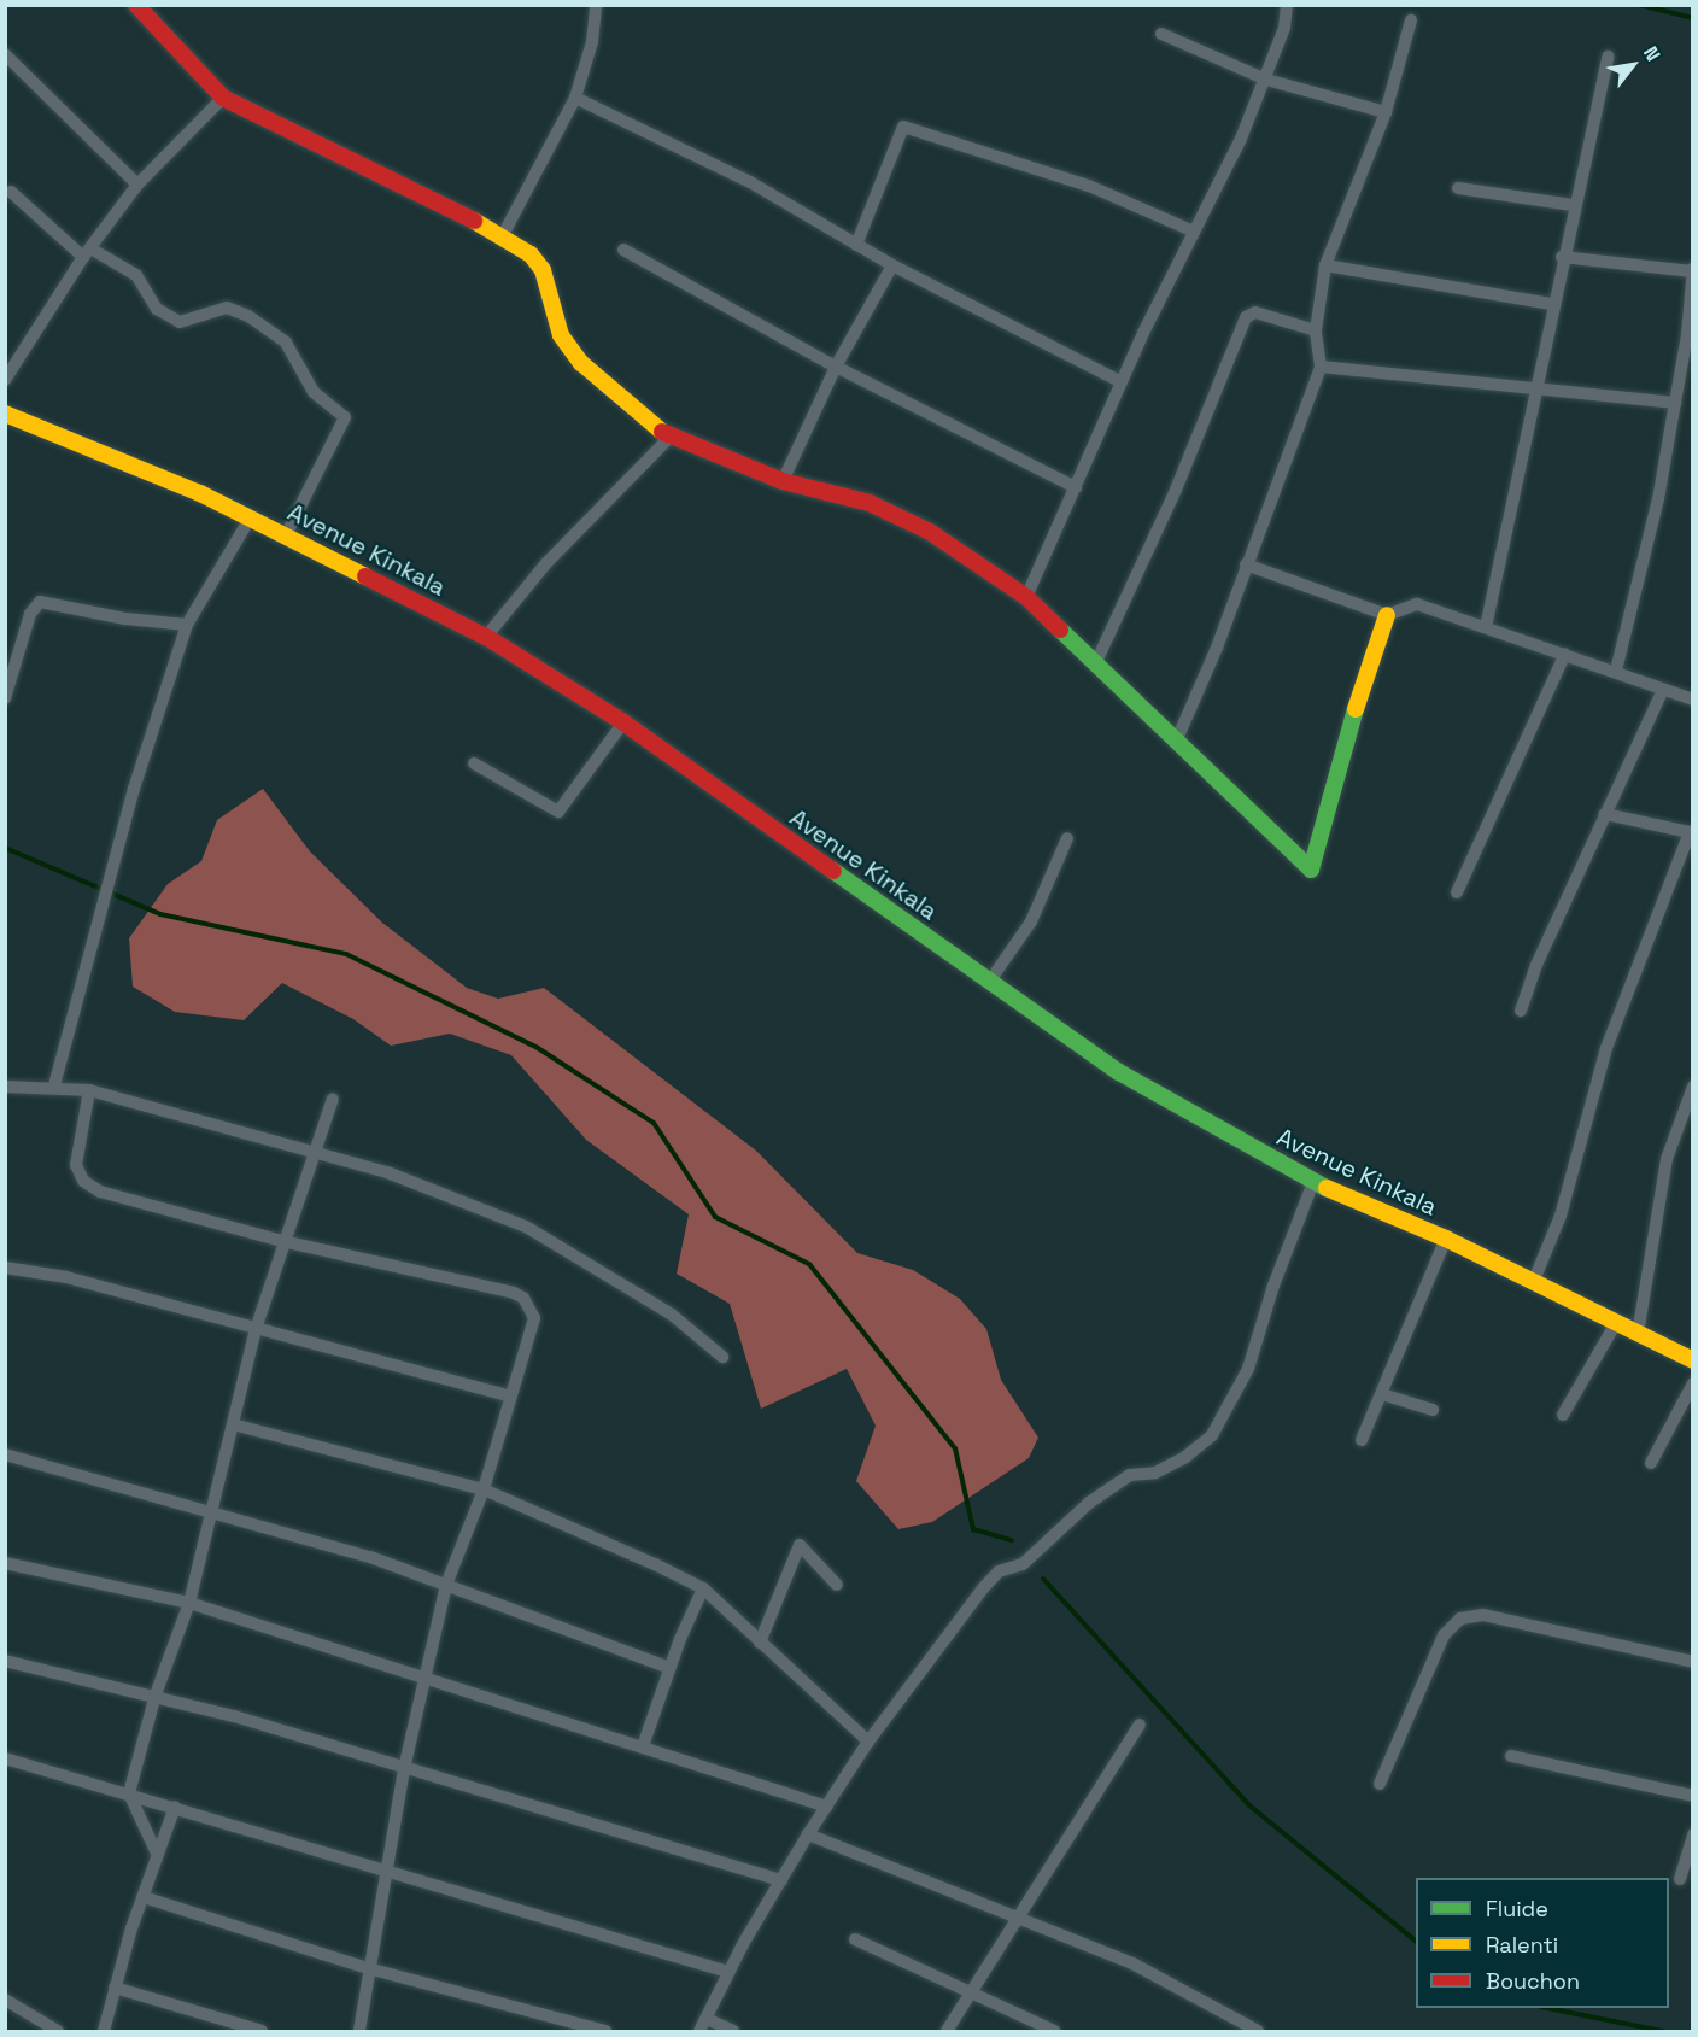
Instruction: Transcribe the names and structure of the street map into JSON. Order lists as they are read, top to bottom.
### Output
{
  "streets": {
    "main road": ["Avenue Kinkala"]
  },
  "legend": ["Fluide", "Ralenti", "Bouchon"],
  "north": "top right"
}
